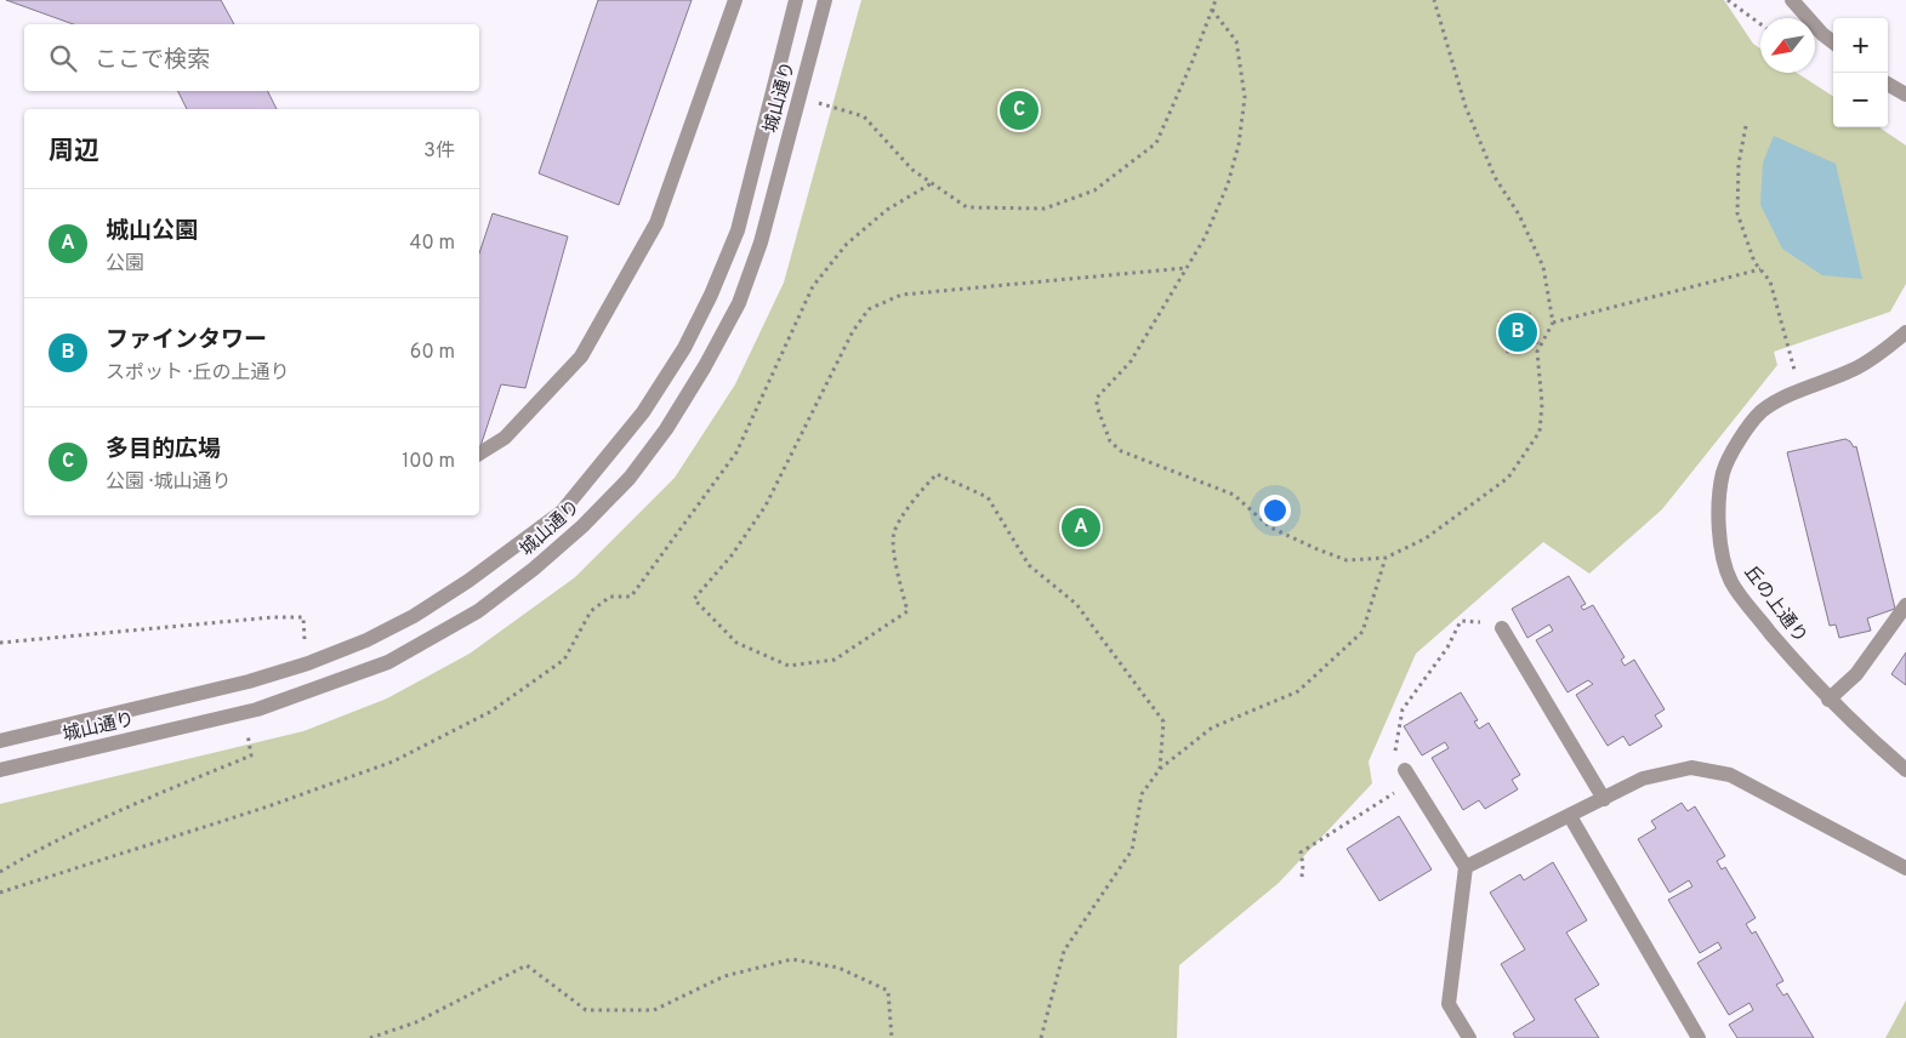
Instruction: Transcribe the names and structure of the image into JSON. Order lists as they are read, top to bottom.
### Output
{
  "streets": {
    "street": ["城山通り", "丘の上通り"]
  },
  "north": "bottom left",
  "page": {
    "map_buttons": ["+", "−"],
    "search": "ここで検索",
    "pins": ["C", "B", "A"],
    "heading": ["周辺", "3件"],
    "list": [
      {
        "mark": "A",
        "name": "城山公園",
        "note": "公園",
        "value": "40 m"
      },
      {
        "mark": "B",
        "name": "ファインタワー",
        "note": "スポット · 丘の上通り",
        "value": "60 m"
      },
      {
        "mark": "C",
        "name": "多目的広場",
        "note": "公園 · 城山通り",
        "value": "100 m"
      }
    ]
  }
}
